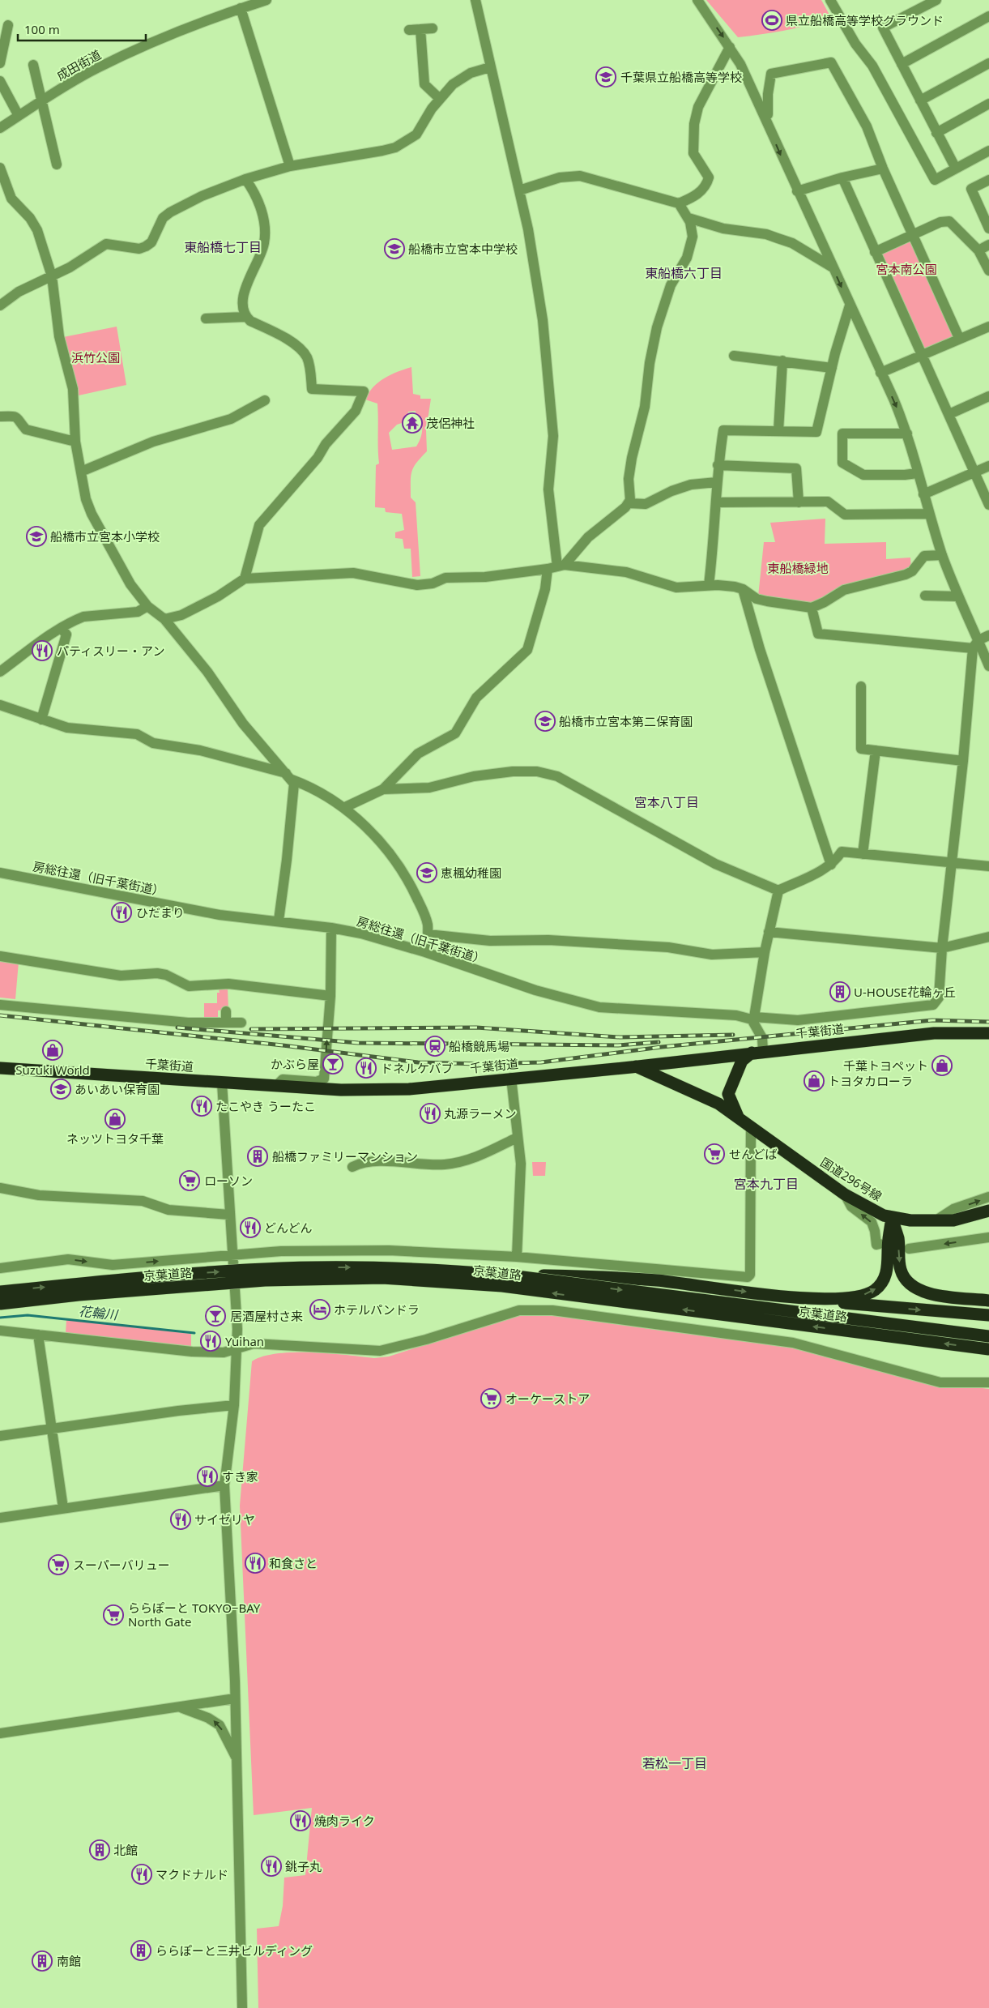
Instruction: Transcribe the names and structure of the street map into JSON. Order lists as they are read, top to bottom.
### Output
{
  "streets": {
    "highway": ["千葉街道", "国道296号線", "京葉道路"],
    "street": ["成田街道", "房総往還（旧千葉街道）"]
  },
  "crossings": [
    ["千葉街道", "国道296号線"]
  ],
  "districts": [
    "東船橋七丁目",
    "東船橋六丁目",
    "宮本八丁目",
    "宮本九丁目",
    "若松一丁目"
  ],
  "water": ["花輪川"],
  "parks": ["宮本南公園", "浜竹公園", "東船橋緑地"],
  "places": {
    "sports": ["県立船橋高等学校グラウンド"],
    "school or university": [
      "千葉県立船橋高等学校",
      "船橋市立宮本中学校",
      "船橋市立宮本小学校",
      "船橋市立宮本第二保育園",
      "恵楓幼稚園",
      "あいあい保育園"
    ],
    "temple": ["茂侶神社"],
    "restaurant": [
      "パティスリー・アン",
      "ひだまり",
      "ドネルケバブ",
      "たこやき うーたこ",
      "丸源ラーメン",
      "どんどん",
      "Yuihan",
      "すき家",
      "サイゼリヤ",
      "和食さと",
      "焼肉ライク",
      "銚子丸",
      "マクドナルド"
    ],
    "building": [
      "U-HOUSE花輪ヶ丘",
      "船橋ファミリーマンション",
      "北館",
      "ららぽーと三井ビルディング",
      "南館"
    ],
    "station": ["船橋競馬場"],
    "shop": [
      "Suzuki World",
      "千葉トヨペット",
      "トヨタカローラ",
      "ネッツトヨタ千葉"
    ],
    "bar": ["かぶら屋", "居酒屋村さ来"],
    "supermarket": [
      "せんどば",
      "ローソン",
      "オーケーストア",
      "スーパーバリュー",
      "ららぽーと TOKYO−BAY North Gate"
    ],
    "hotel": ["ホテルパンドラ"]
  },
  "scale_bar": "100 m"
}
